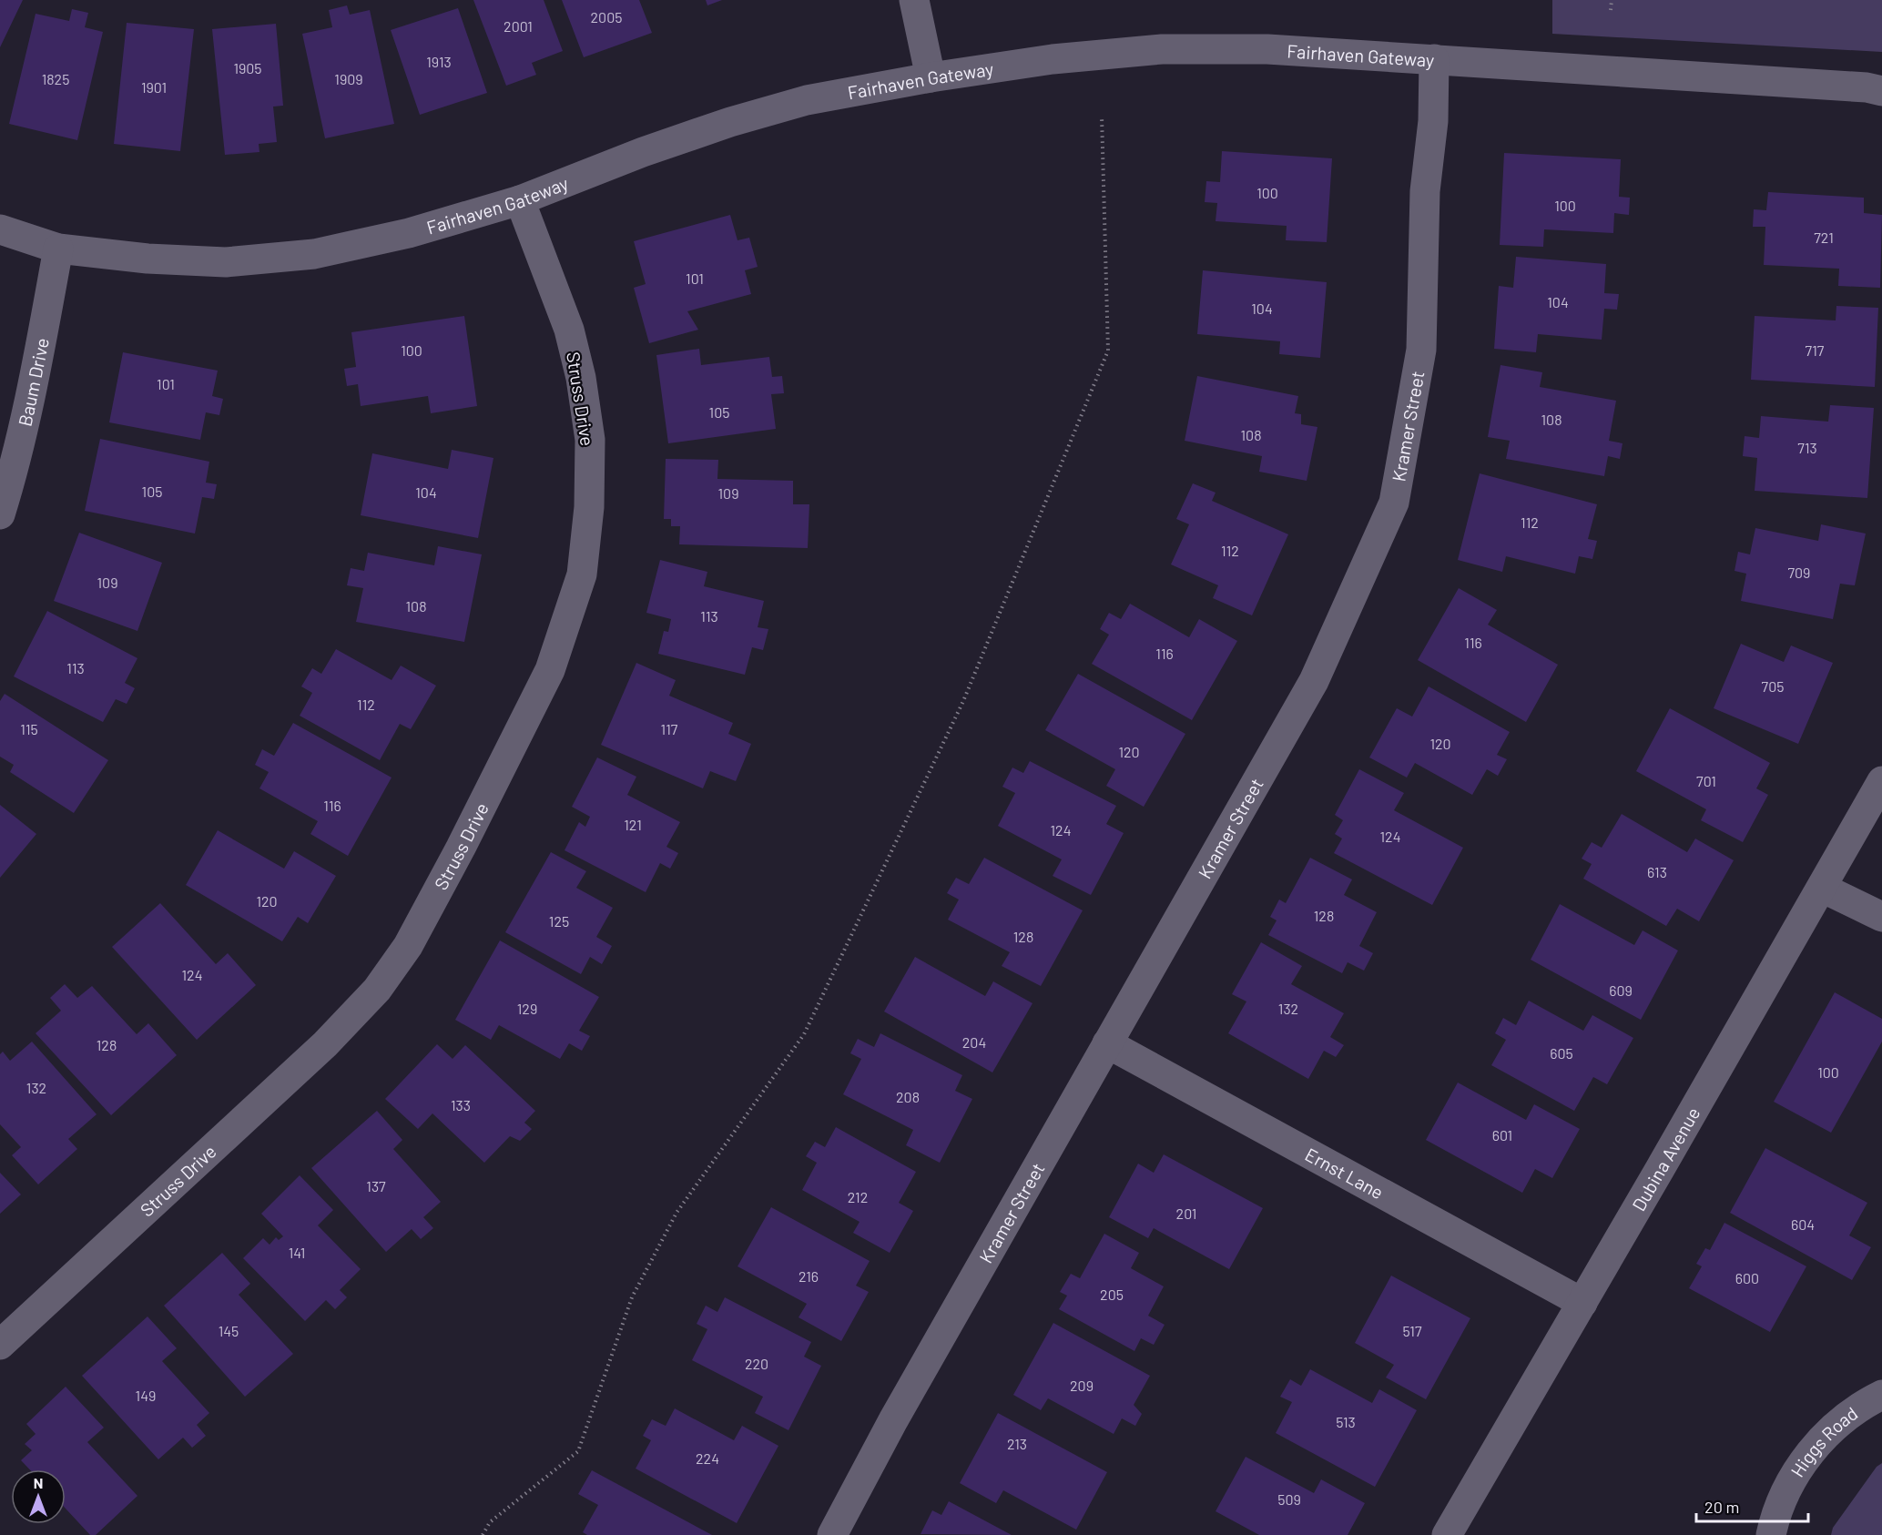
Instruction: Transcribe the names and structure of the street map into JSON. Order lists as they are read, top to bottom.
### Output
{
  "streets": {
    "street": [
      "Fairhaven Gateway",
      "Baum Drive",
      "Struss Drive",
      "Kramer Street",
      "Dubina Avenue",
      "Ernst Lane",
      "Higgs Road"
    ]
  },
  "crossings": [
    ["Fairhaven Gateway", "Baum Drive"],
    ["Fairhaven Gateway", "Struss Drive"],
    ["Fairhaven Gateway", "Kramer Street"],
    ["Kramer Street", "Ernst Lane"],
    ["Dubina Avenue", "Ernst Lane"]
  ],
  "house_numbers": [
    "2005",
    "2001",
    "1913",
    "1905",
    "1825",
    "1909",
    "1901",
    "100",
    "100",
    "721",
    "101",
    "104",
    "104",
    "100",
    "717",
    "101",
    "105",
    "108",
    "108",
    "713",
    "105",
    "104",
    "109",
    "112",
    "112",
    "709",
    "109",
    "108",
    "113",
    "116",
    "116",
    "113",
    "705",
    "112",
    "115",
    "117",
    "120",
    "120",
    "701",
    "116",
    "121",
    "124",
    "124",
    "613",
    "120",
    "128",
    "125",
    "128",
    "124",
    "609",
    "129",
    "132",
    "204",
    "128",
    "605",
    "100",
    "132",
    "208",
    "133",
    "601",
    "137",
    "212",
    "201",
    "604",
    "141",
    "216",
    "600",
    "205",
    "145",
    "517",
    "220",
    "209",
    "149",
    "513",
    "213",
    "224",
    "509"
  ],
  "scale_bar": "20 m",
  "north": "top"
}
